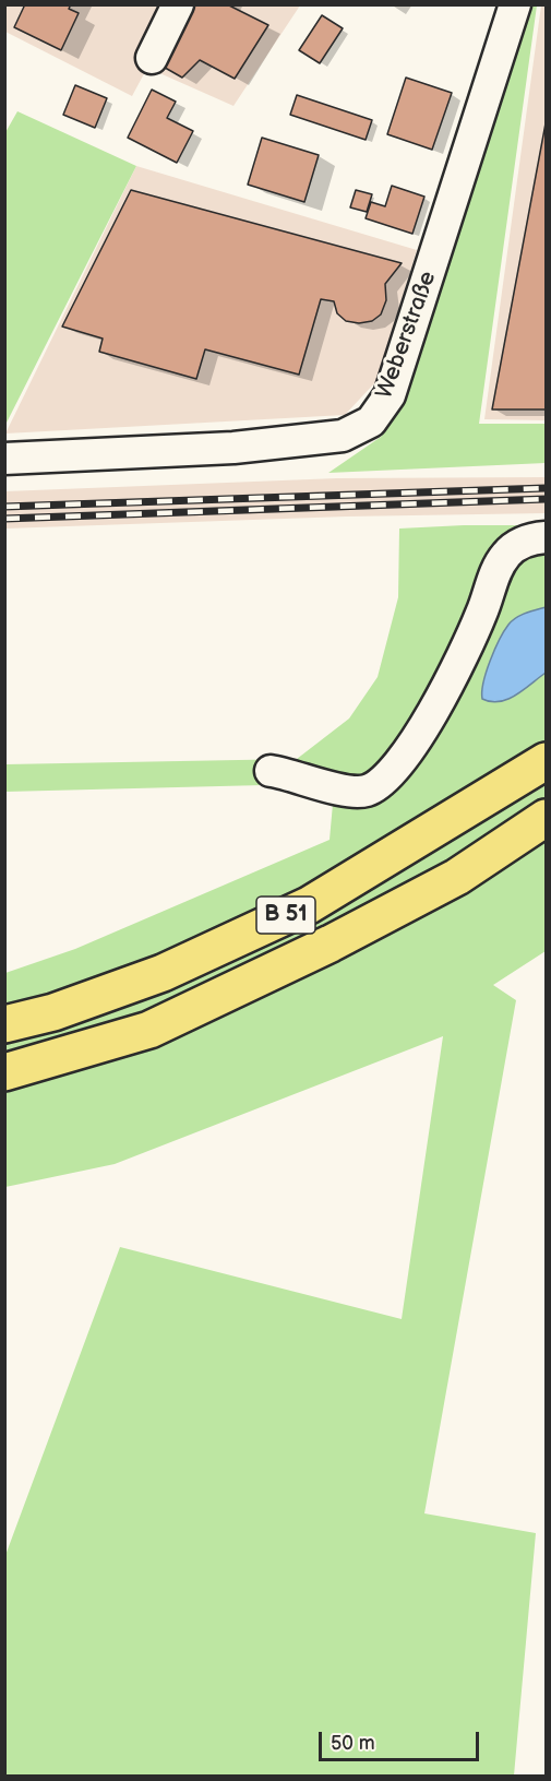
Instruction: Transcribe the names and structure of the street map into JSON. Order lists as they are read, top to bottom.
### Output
{
  "streets": {
    "highway": ["B 51"],
    "street": ["Weberstraße"]
  },
  "scale_bar": "50 m"
}
